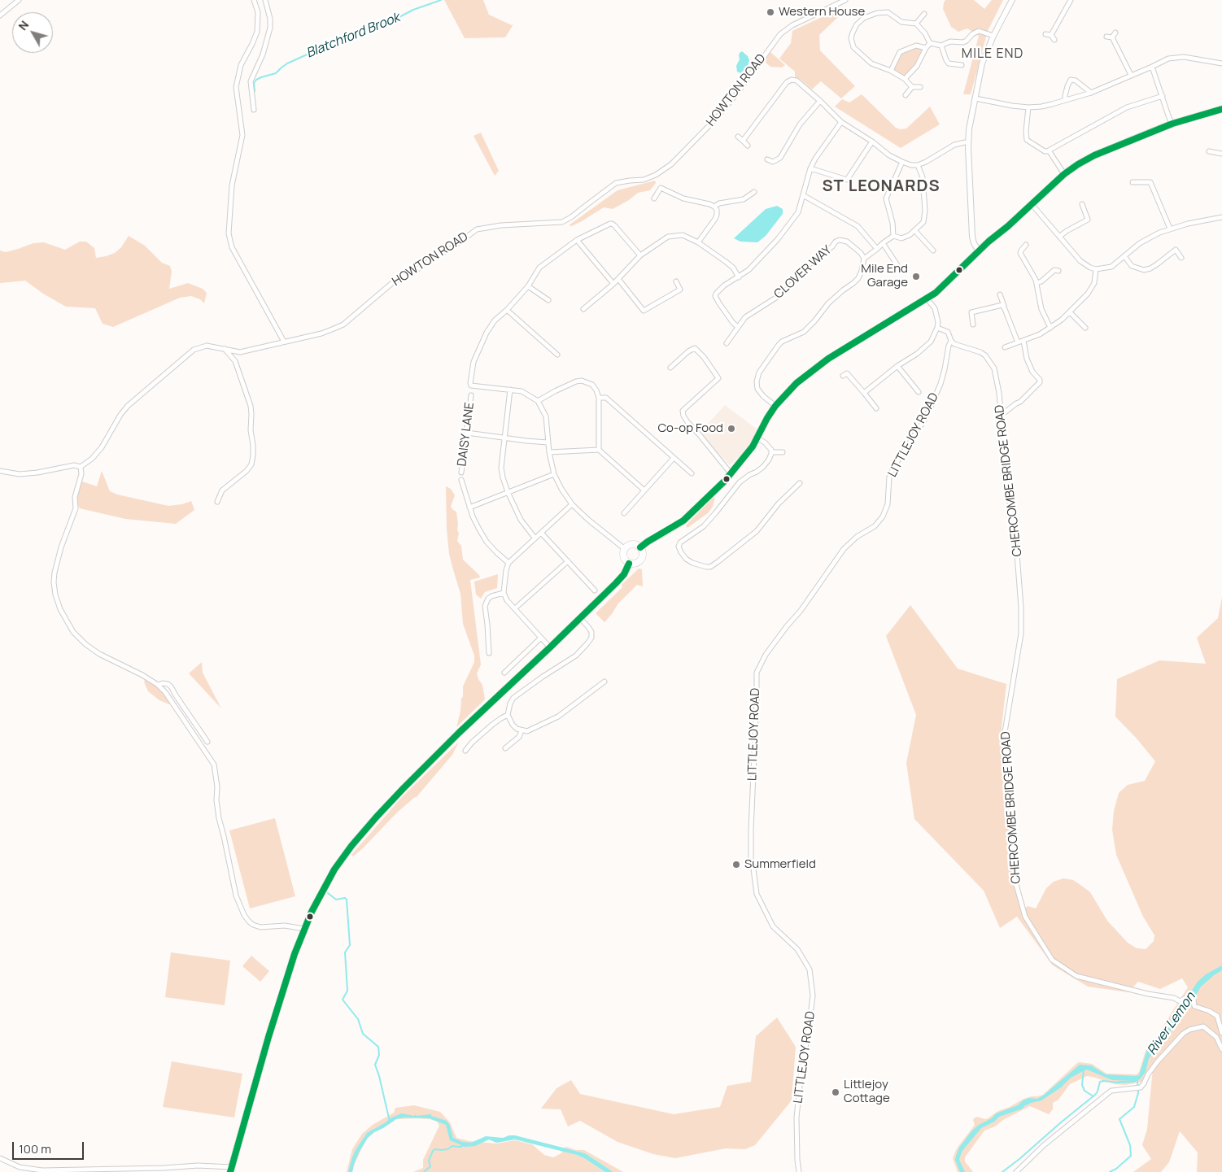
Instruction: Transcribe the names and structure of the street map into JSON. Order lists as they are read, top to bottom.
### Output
{
  "streets": {
    "street": [
      "HOWTON ROAD",
      "CLOVER WAY",
      "DAISY LANE",
      "LITTLEJOY ROAD",
      "CHERCOMBE BRIDGE ROAD"
    ]
  },
  "crossings": [
    ["LITTLEJOY ROAD", "CHERCOMBE BRIDGE ROAD"]
  ],
  "districts": ["MILE END", "ST LEONARDS"],
  "water": ["Blatchford Brook", "River Lemon"],
  "places": [
    "Western House",
    "Mile End Garage",
    "Co-op Food",
    "Summerfield",
    "Littlejoy Cottage"
  ],
  "scale_bar": "100 m",
  "north": "top left"
}
